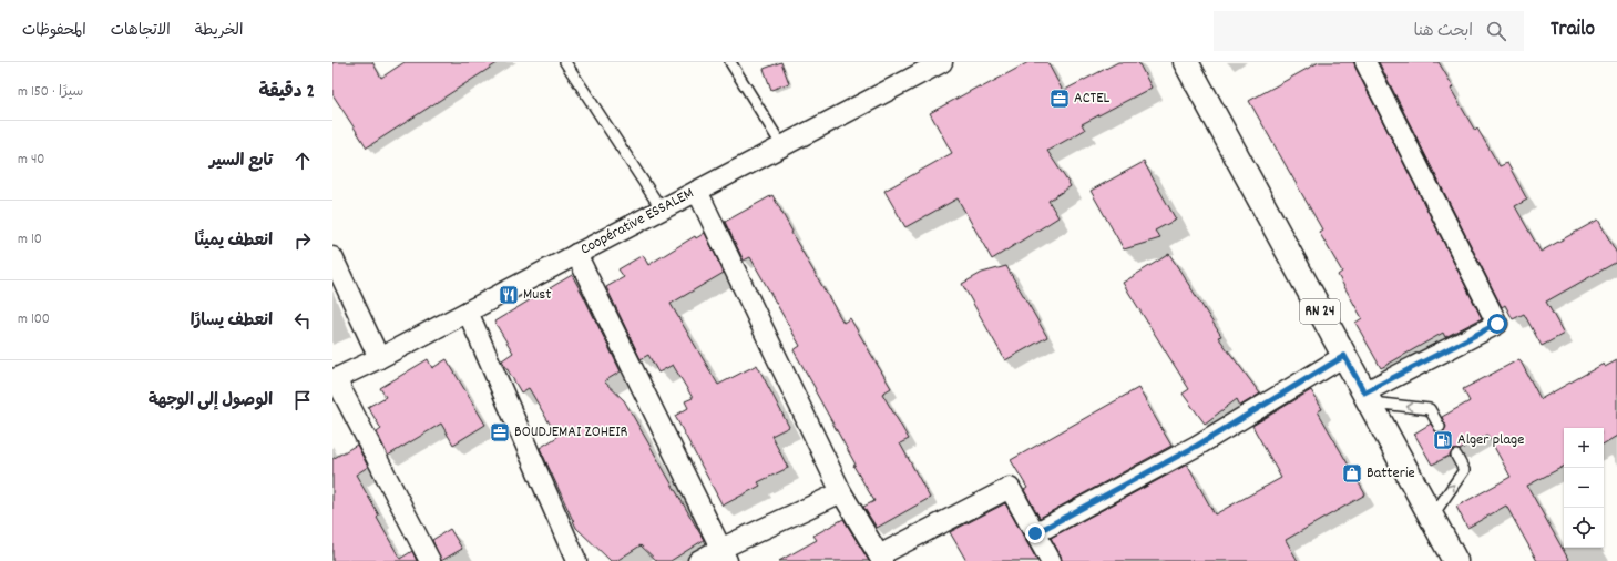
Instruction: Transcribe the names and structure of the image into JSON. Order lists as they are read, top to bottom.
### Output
{
  "streets": {
    "main road": ["RN 24"],
    "street": ["Coopérative ESSALEM"]
  },
  "places": {
    "office": ["ACTEL", "BOUDJEMAI ZOHEIR"],
    "restaurant": ["Must"],
    "fuel station": ["Alger plage"],
    "shop": ["Batterie"]
  },
  "page": {
    "header": "Trailo",
    "search": "ابحث هنا",
    "nav": ["الخريطة", "الاتجاهات", "المحفوظات"],
    "heading": ["2 دقيقة", "سيرًا · 150 m"],
    "list": [
      ["تابع السير", "40 m"],
      ["انعطف يمينًا", "10 m"],
      ["انعطف يسارًا", "100 m"],
      "الوصول إلى الوجهة"
    ],
    "map_buttons": ["+", "−"]
  }
}
